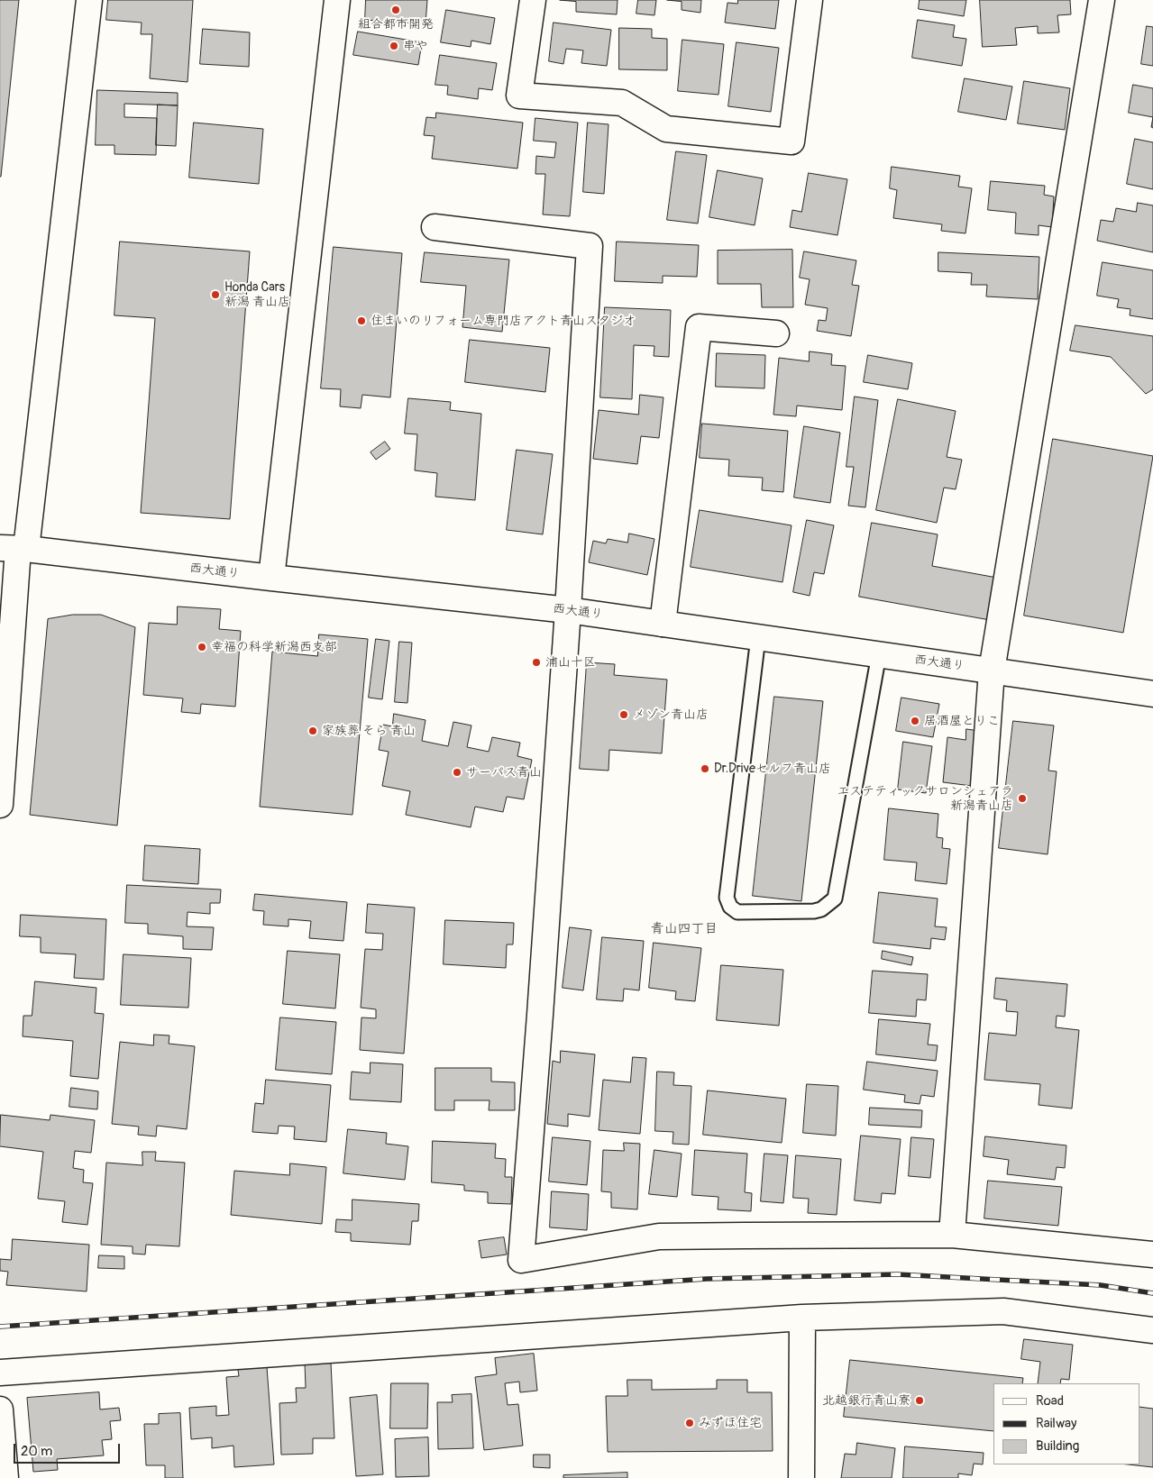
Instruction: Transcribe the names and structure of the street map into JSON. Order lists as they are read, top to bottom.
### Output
{
  "streets": {
    "street": ["西大通り"]
  },
  "districts": ["青山四丁目"],
  "places": [
    "組合都市開発",
    "串や",
    "Honda Cars 新潟 青山店",
    "住まいのリフォーム専門店アクト青山スタジオ",
    "幸福の科学新潟西支部",
    "浦山十区",
    "メゾン青山店",
    "居酒屋とりこ",
    "家族葬 そら 青山",
    "Dr.Driveセルフ青山店",
    "サーパス青山",
    "エステティックサロンシェアラ 新潟青山店",
    "北越銀行青山寮",
    "みずほ住宅"
  ],
  "legend": ["Road", "Railway", "Building"],
  "scale_bar": "20 m"
}
